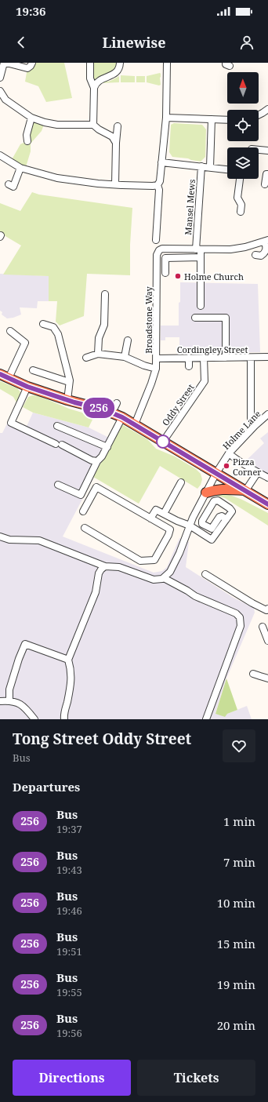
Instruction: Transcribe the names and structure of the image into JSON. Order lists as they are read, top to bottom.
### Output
{
  "streets": {
    "street": [
      "Mansel Mews",
      "Broadstone Way",
      "Cordingley Street",
      "Oddy Street",
      "Holme Lane"
    ]
  },
  "crossings": [
    ["Mansel Mews", "Broadstone Way"],
    ["Broadstone Way", "Cordingley Street"],
    ["Cordingley Street", "Oddy Street"]
  ],
  "places": ["Holme Church", "Pizza Corner"],
  "lines": ["bus line 256"],
  "north": "top",
  "page": {
    "status": "19:36",
    "header": "Linewise",
    "on_map": "256",
    "heading": [
      ["Tong Street Oddy Street", "Bus"],
      "Departures"
    ],
    "list": [
      {
        "mark": "256",
        "name": "Bus",
        "note": "19:37",
        "value": "1 min"
      },
      {
        "mark": "256",
        "name": "Bus",
        "note": "19:43",
        "value": "7 min"
      },
      {
        "mark": "256",
        "name": "Bus",
        "note": "19:46",
        "value": "10 min"
      },
      {
        "mark": "256",
        "name": "Bus",
        "note": "19:51",
        "value": "15 min"
      },
      {
        "mark": "256",
        "name": "Bus",
        "note": "19:55",
        "value": "19 min"
      },
      {
        "mark": "256",
        "name": "Bus",
        "note": "19:56",
        "value": "20 min"
      }
    ],
    "buttons": ["Directions", "Tickets"]
  }
}
